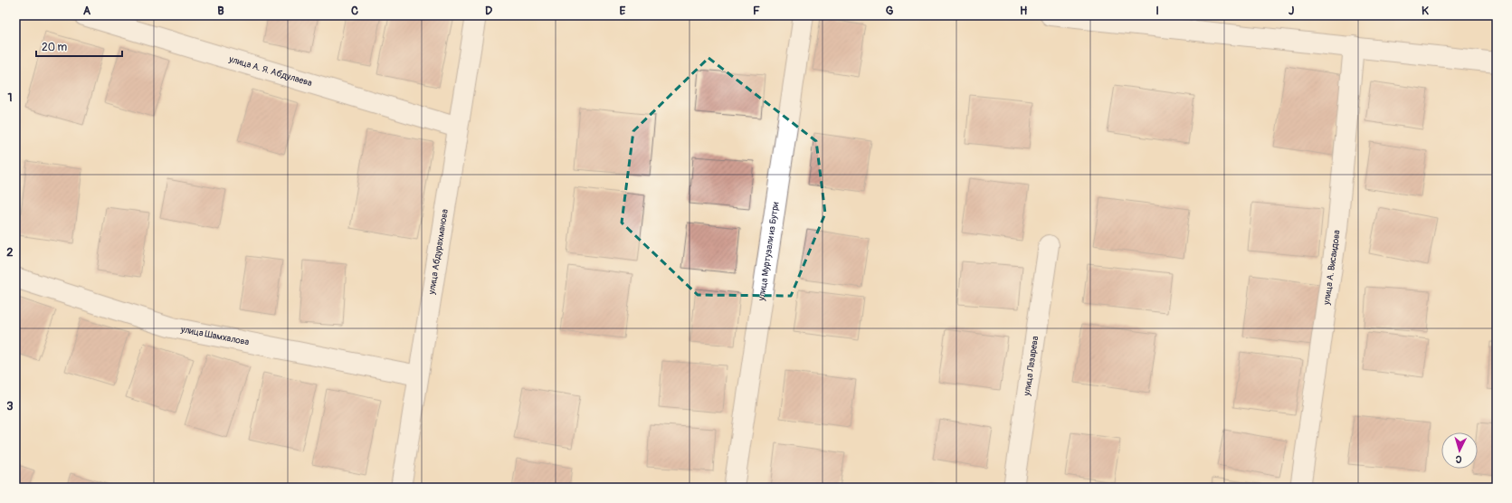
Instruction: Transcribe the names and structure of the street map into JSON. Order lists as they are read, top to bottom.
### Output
{
  "streets": {
    "street": [
      "улица А. Я. Абдулаева",
      "улица Абдурахманова",
      "улица Муртузали из Бутри",
      "улица А. Висаидова",
      "улица Шамхалова",
      "улица Лазарева"
    ]
  },
  "crossings": [
    ["улица А. Я. Абдулаева", "улица Абдурахманова"],
    ["улица Абдурахманова", "улица Шамхалова"]
  ],
  "scale_bar": "20 m",
  "north": "bottom",
  "grid": {
    "columns": [
      "A",
      "B",
      "C",
      "D",
      "E",
      "F",
      "G",
      "H",
      "I",
      "J",
      "K"
    ],
    "rows": ["1", "2", "3"]
  }
}
